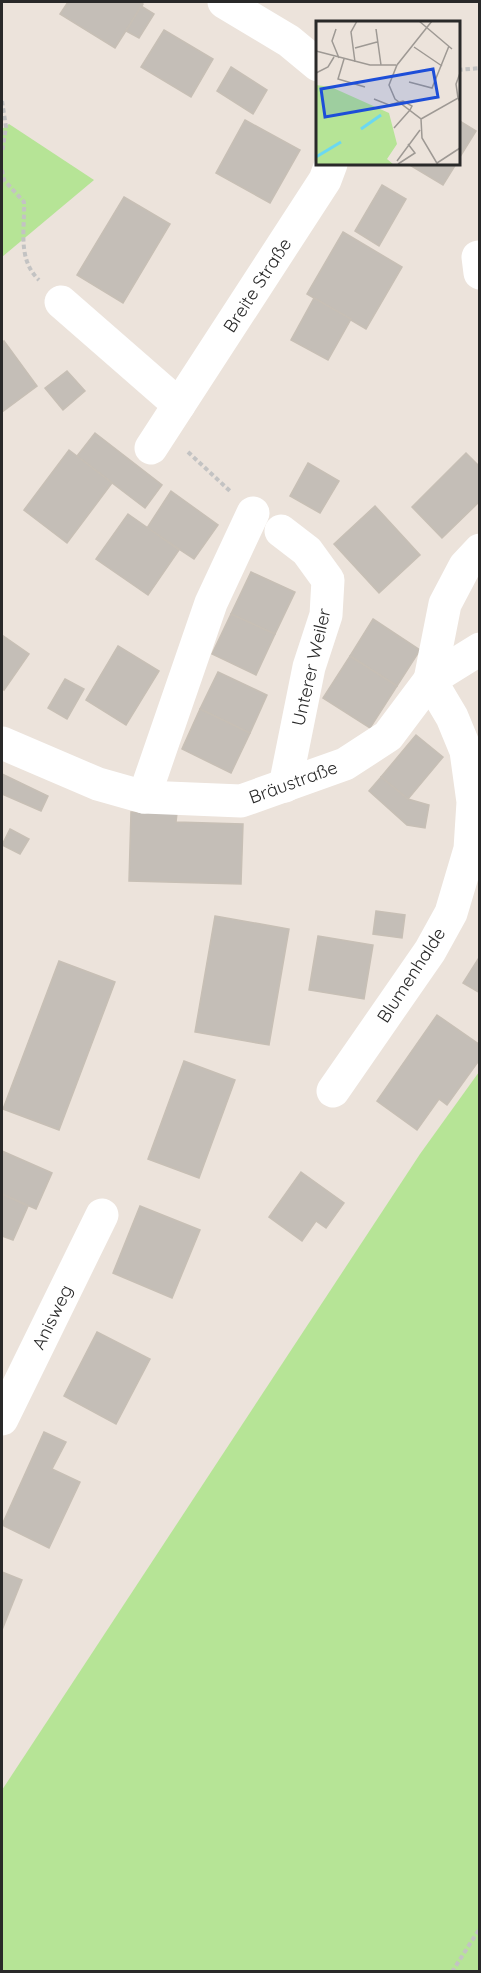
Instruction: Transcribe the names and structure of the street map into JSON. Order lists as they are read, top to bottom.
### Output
{
  "streets": {
    "street": [
      "Breite Straße",
      "Unterer Weiler",
      "Bräustraße",
      "Blumenhalde",
      "Anisweg"
    ]
  },
  "crossings": [
    ["Unterer Weiler", "Bräustraße"],
    ["Bräustraße", "Blumenhalde"]
  ]
}
